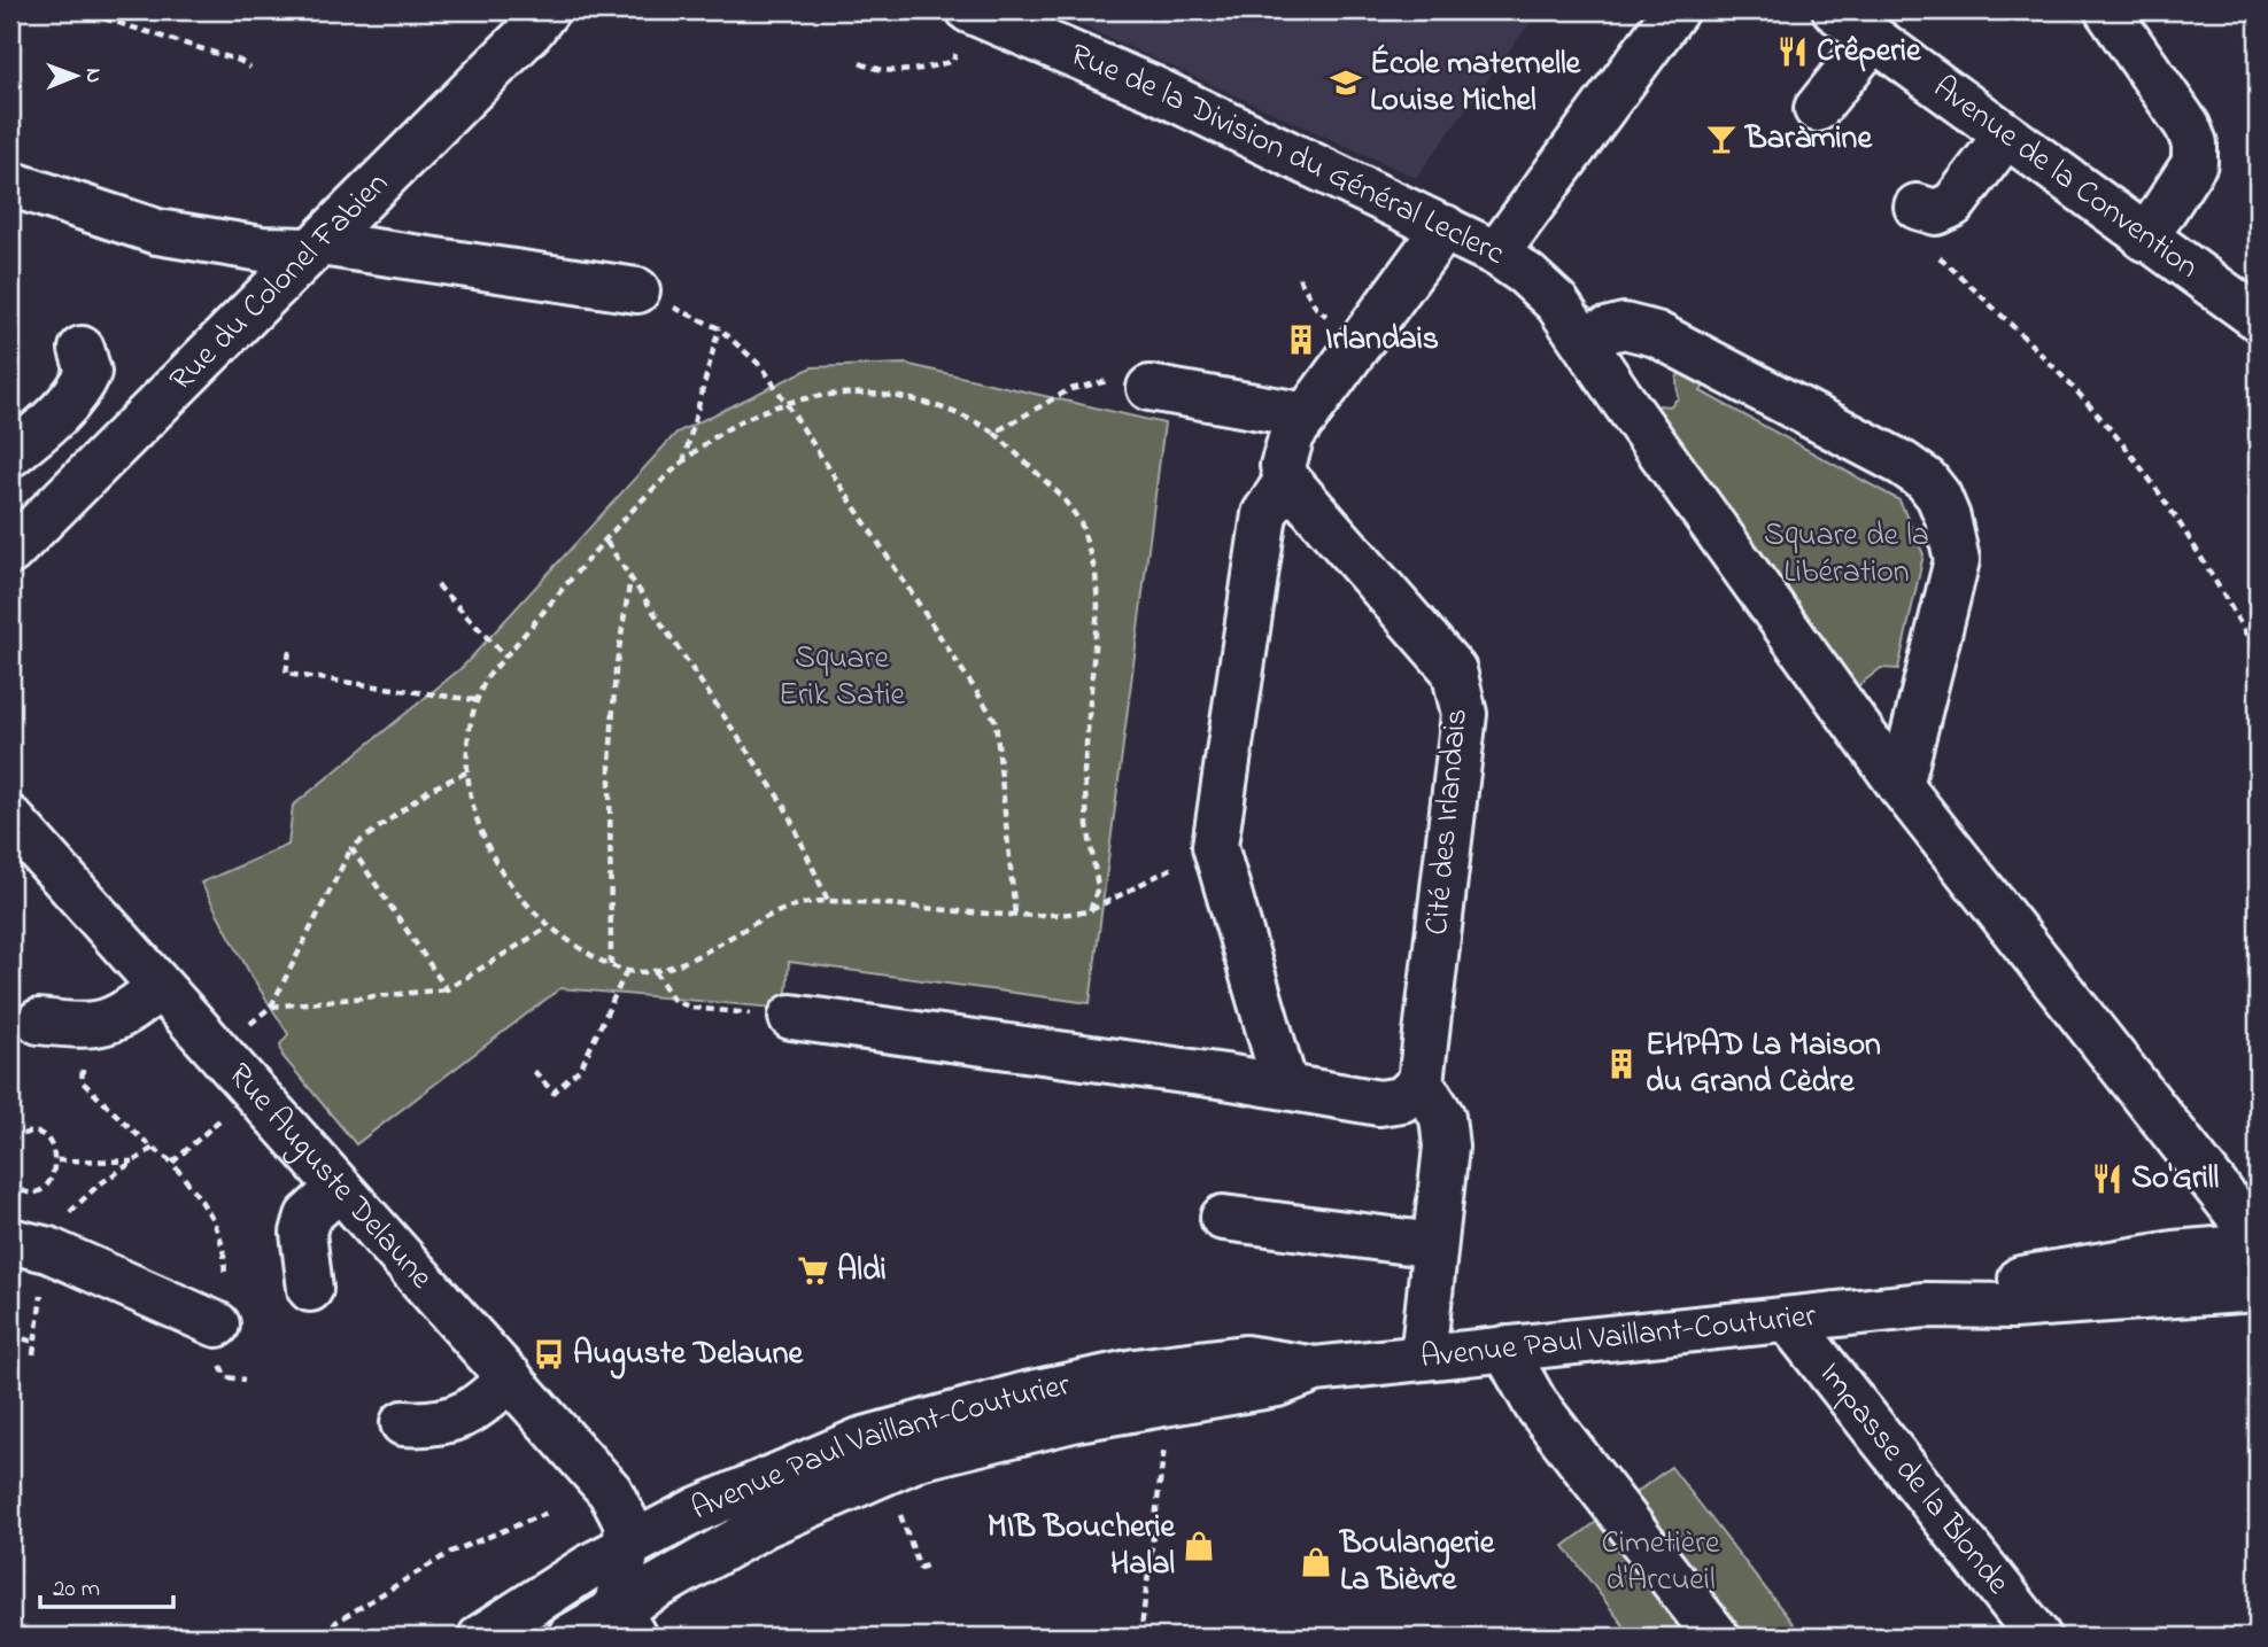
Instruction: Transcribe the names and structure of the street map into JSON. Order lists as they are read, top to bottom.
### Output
{
  "streets": {
    "street": [
      "Rue de la Division du Général Leclerc",
      "Avenue de la Convention",
      "Rue du Colonel Fabien",
      "Cité des Irlandais",
      "Rue Auguste Delaune",
      "Avenue Paul Vaillant-Couturier",
      "Impasse de la Blonde"
    ]
  },
  "crossings": [
    ["Rue Auguste Delaune", "Avenue Paul Vaillant-Couturier"],
    ["Avenue Paul Vaillant-Couturier", "Impasse de la Blonde"]
  ],
  "parks": ["Square de la Libération", "Square Erik Satie", "Cimetière d'Arcueil"],
  "places": {
    "restaurant": ["Crêperie", "So'Grill"],
    "school or university": ["École maternelle Louise Michel"],
    "bar": ["Baràmine"],
    "building": ["Irlandais", "EHPAD La Maison du Grand Cèdre"],
    "supermarket": ["Aldi"],
    "bus stop": ["Auguste Delaune"],
    "shop": ["MIB Boucherie Halal", "Boulangerie La Bièvre"]
  },
  "scale_bar": "20 m",
  "north": "right"
}
